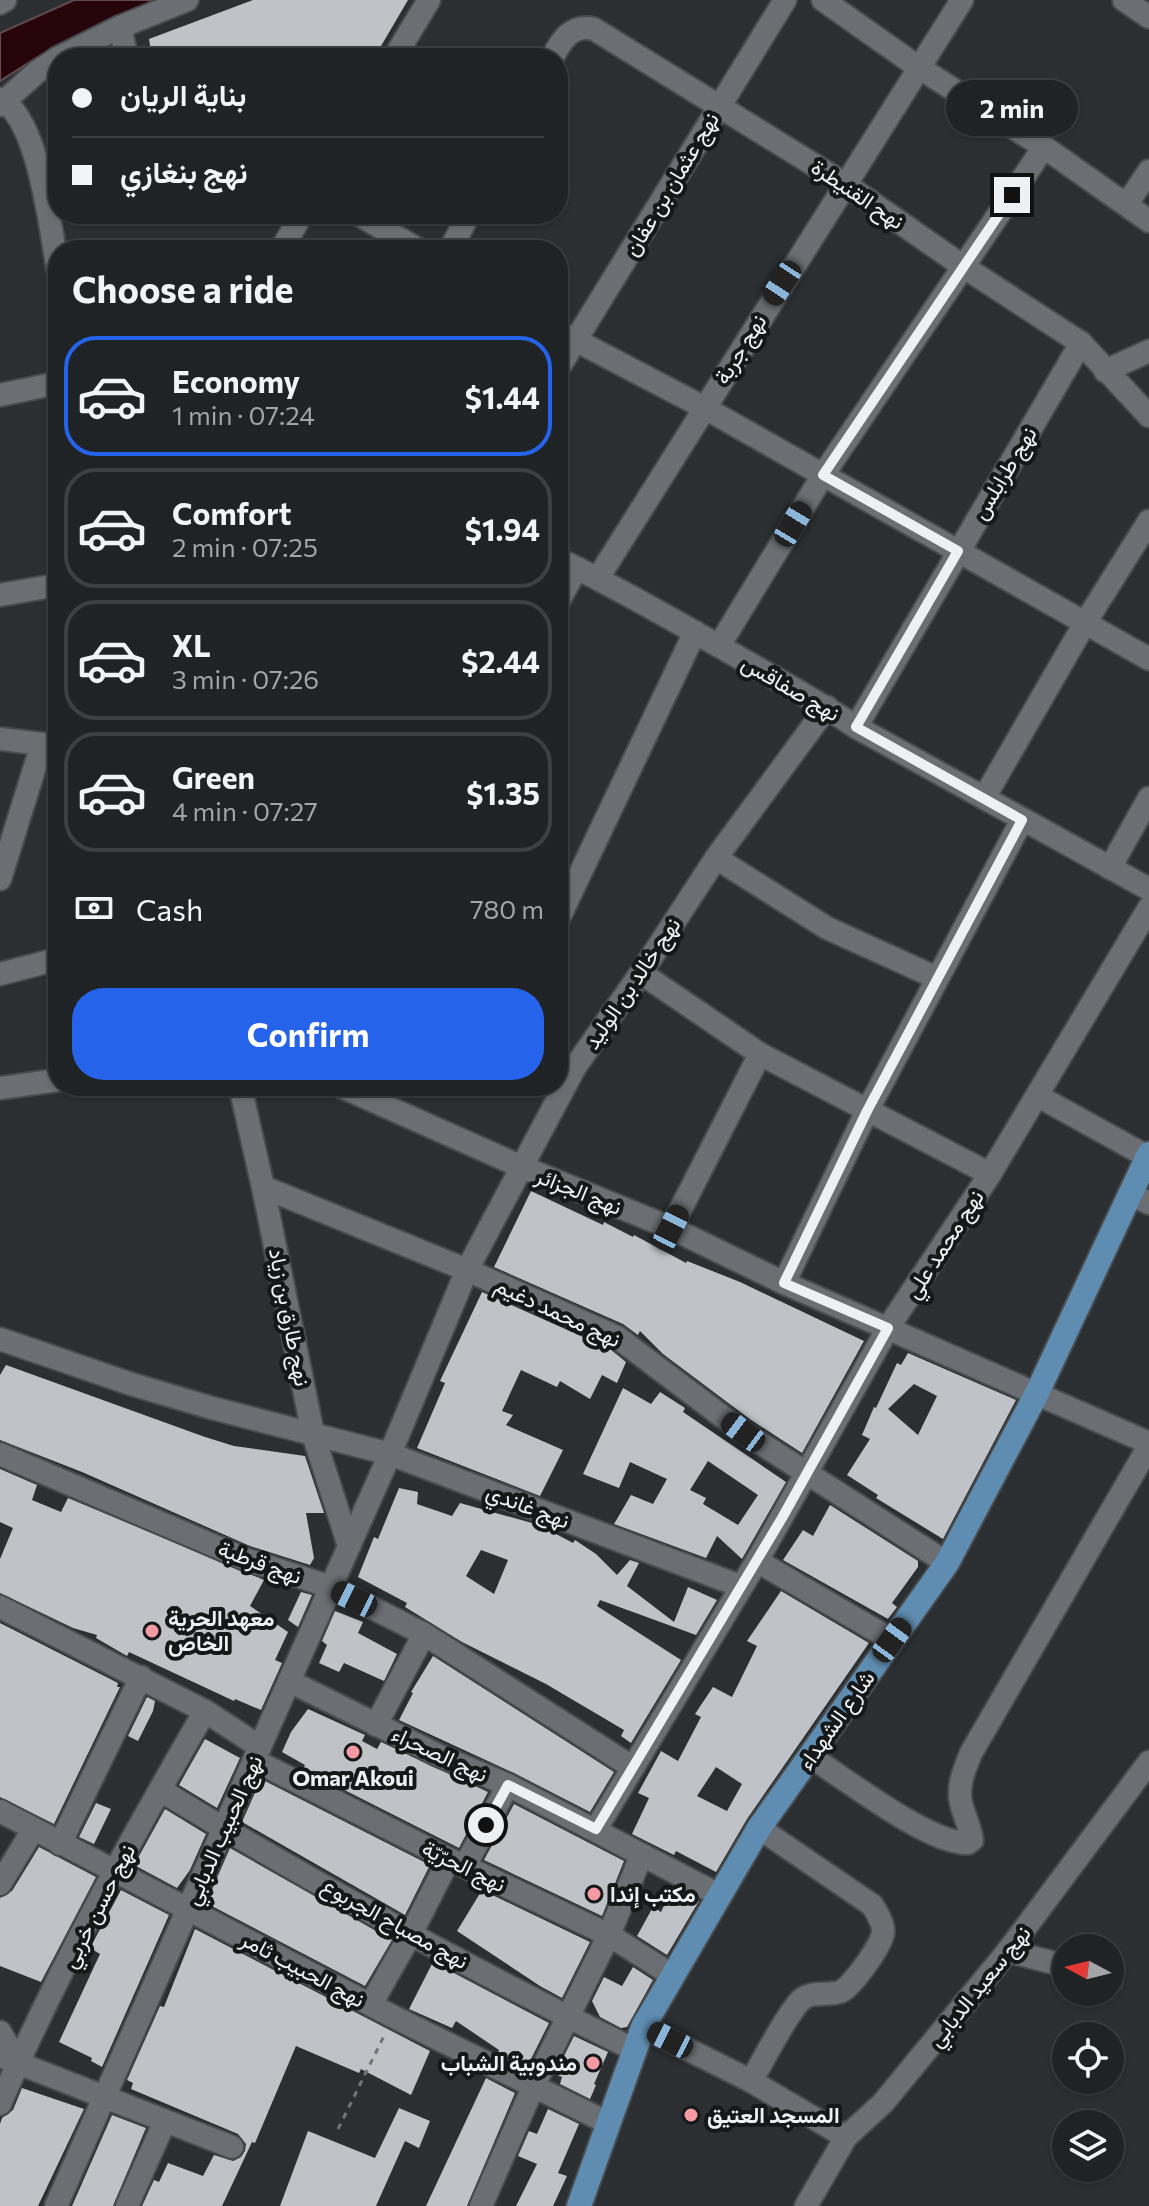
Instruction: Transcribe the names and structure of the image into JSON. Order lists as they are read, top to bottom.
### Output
{
  "streets": {
    "main road": ["شارع الشهداء"],
    "street": [
      "نهج عثمان بن عفان",
      "نهح القنيطرة",
      "نهج جربة",
      "نهج طرابلس",
      "نهج صفاقس",
      "نهج خالد بن الوليد",
      "نهج الجزائر",
      "نهج محمد علي",
      "نهج محمد دغيم",
      "نهج طارق بن زياد",
      "نهج غاندي",
      "نهج قرطبة",
      "نهج الصحراء",
      "نهج الحبيب الدبابي",
      "نهج الحرّيّة",
      "نهج حسن خربي",
      "نهج مصباح الجربوع",
      "نهج الحبيب ثامر",
      "نهج سعيد الدبابي"
    ]
  },
  "crossings": [
    ["نهج عثمان بن عفان", "نهح القنيطرة"],
    ["نهح القنيطرة", "نهج جربة"],
    ["نهح القنيطرة", "نهج طرابلس"],
    ["نهج جربة", "نهج صفاقس"],
    ["نهج طرابلس", "نهج صفاقس"],
    ["نهج صفاقس", "نهج خالد بن الوليد"],
    ["نهج خالد بن الوليد", "نهج الجزائر"],
    ["نهج خالد بن الوليد", "نهج محمد دغيم"],
    ["نهج خالد بن الوليد", "نهج غاندي"],
    ["نهج خالد بن الوليد", "نهج الحبيب الدبابي"],
    ["نهج الجزائر", "نهج محمد علي"],
    ["نهج الجزائر", "شارع الشهداء"],
    ["نهج محمد علي", "نهج محمد دغيم"],
    ["نهج محمد علي", "نهج غاندي"],
    ["نهج محمد علي", "نهج قرطبة"],
    ["نهج محمد علي", "نهج الصحراء"],
    ["نهج محمد دغيم", "نهج طارق بن زياد"],
    ["نهج محمد دغيم", "شارع الشهداء"],
    ["نهج طارق بن زياد", "نهج غاندي"],
    ["نهج طارق بن زياد", "نهج الحبيب الدبابي"],
    ["نهج غاندي", "نهج الحبيب الدبابي"],
    ["نهج قرطبة", "نهج الحبيب الدبابي"],
    ["شارع الشهداء", "نهج الصحراء"],
    ["شارع الشهداء", "نهج الحرّيّة"],
    ["شارع الشهداء", "نهج مصباح الجربوع"],
    ["شارع الشهداء", "نهج الحبيب ثامر"],
    ["نهج الصحراء", "نهج الحبيب الدبابي"],
    ["نهج الحبيب الدبابي", "نهج الحرّيّة"],
    ["نهج الحبيب الدبابي", "نهج مصباح الجربوع"],
    ["نهج الحبيب الدبابي", "نهج الحبيب ثامر"],
    ["نهج الحرّيّة", "نهج حسن خربي"],
    ["نهج حسن خربي", "نهج مصباح الجربوع"],
    ["نهج حسن خربي", "نهج الحبيب ثامر"],
    ["نهج مصباح الجربوع", "نهج سعيد الدبابي"]
  ],
  "places": [
    "معهد الحرية الخاص",
    "Omar Akoui",
    "مكتب إندا",
    "مندوبية الشباب",
    "المسجد العتيق"
  ],
  "north": "left",
  "page": {
    "banner": ["بناية الريان", "نهج بنغازي"],
    "bubble": "2 min",
    "heading": "Choose a ride",
    "list": [
      {
        "name": "Economy",
        "note": "1 min · 07:24",
        "value": "$1.44"
      },
      {
        "name": "Comfort",
        "note": "2 min · 07:25",
        "value": "$1.94"
      },
      {
        "name": "XL",
        "note": "3 min · 07:26",
        "value": "$2.44"
      },
      {
        "name": "Green",
        "note": "4 min · 07:27",
        "value": "$1.35"
      }
    ],
    "pay": ["Cash", "780 m"],
    "buttons": "Confirm"
  }
}
